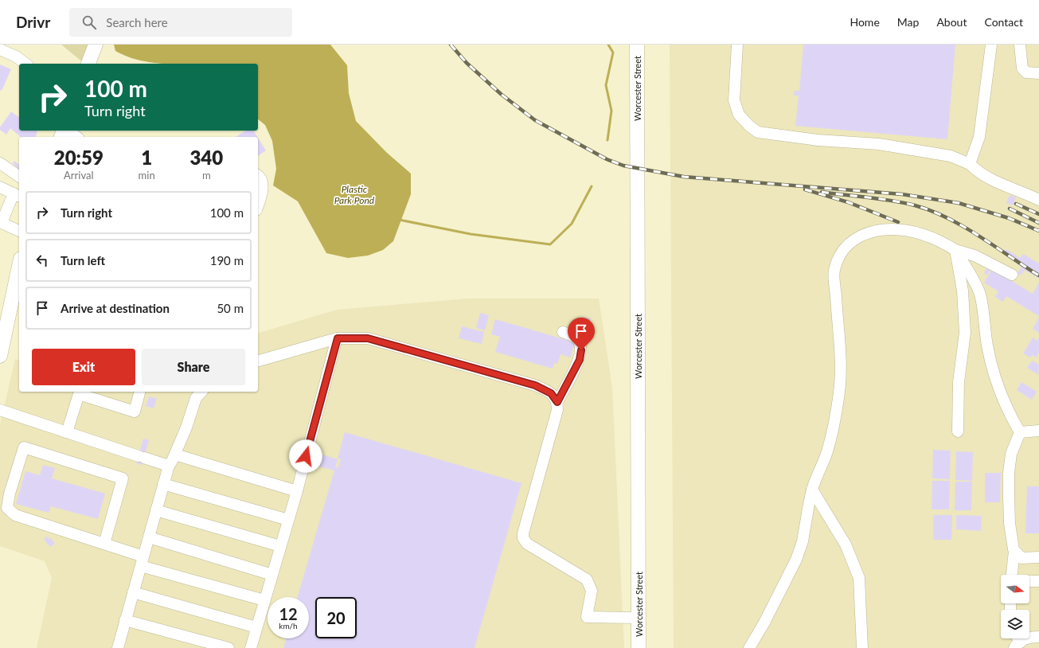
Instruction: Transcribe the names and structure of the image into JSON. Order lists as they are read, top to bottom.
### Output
{
  "streets": {
    "main road": ["Worcester Street"]
  },
  "water": ["Plastic Park Pond"],
  "north": "right",
  "page": {
    "header": "Drivr",
    "search": "Search here",
    "nav": [
      "Home",
      "Map",
      "About",
      "Contact"
    ],
    "turn": ["100 m", "Turn right"],
    "eta": [
      "20:59",
      "Arrival",
      "1",
      "min",
      "340",
      "m"
    ],
    "list": [
      {
        "name": "Turn right",
        "value": "100 m"
      },
      {
        "name": "Turn left",
        "value": "190 m"
      },
      {
        "name": "Arrive at destination",
        "value": "50 m"
      }
    ],
    "buttons": ["Exit", "Share"],
    "speed": "12 km/h",
    "limit": "20"
  }
}
